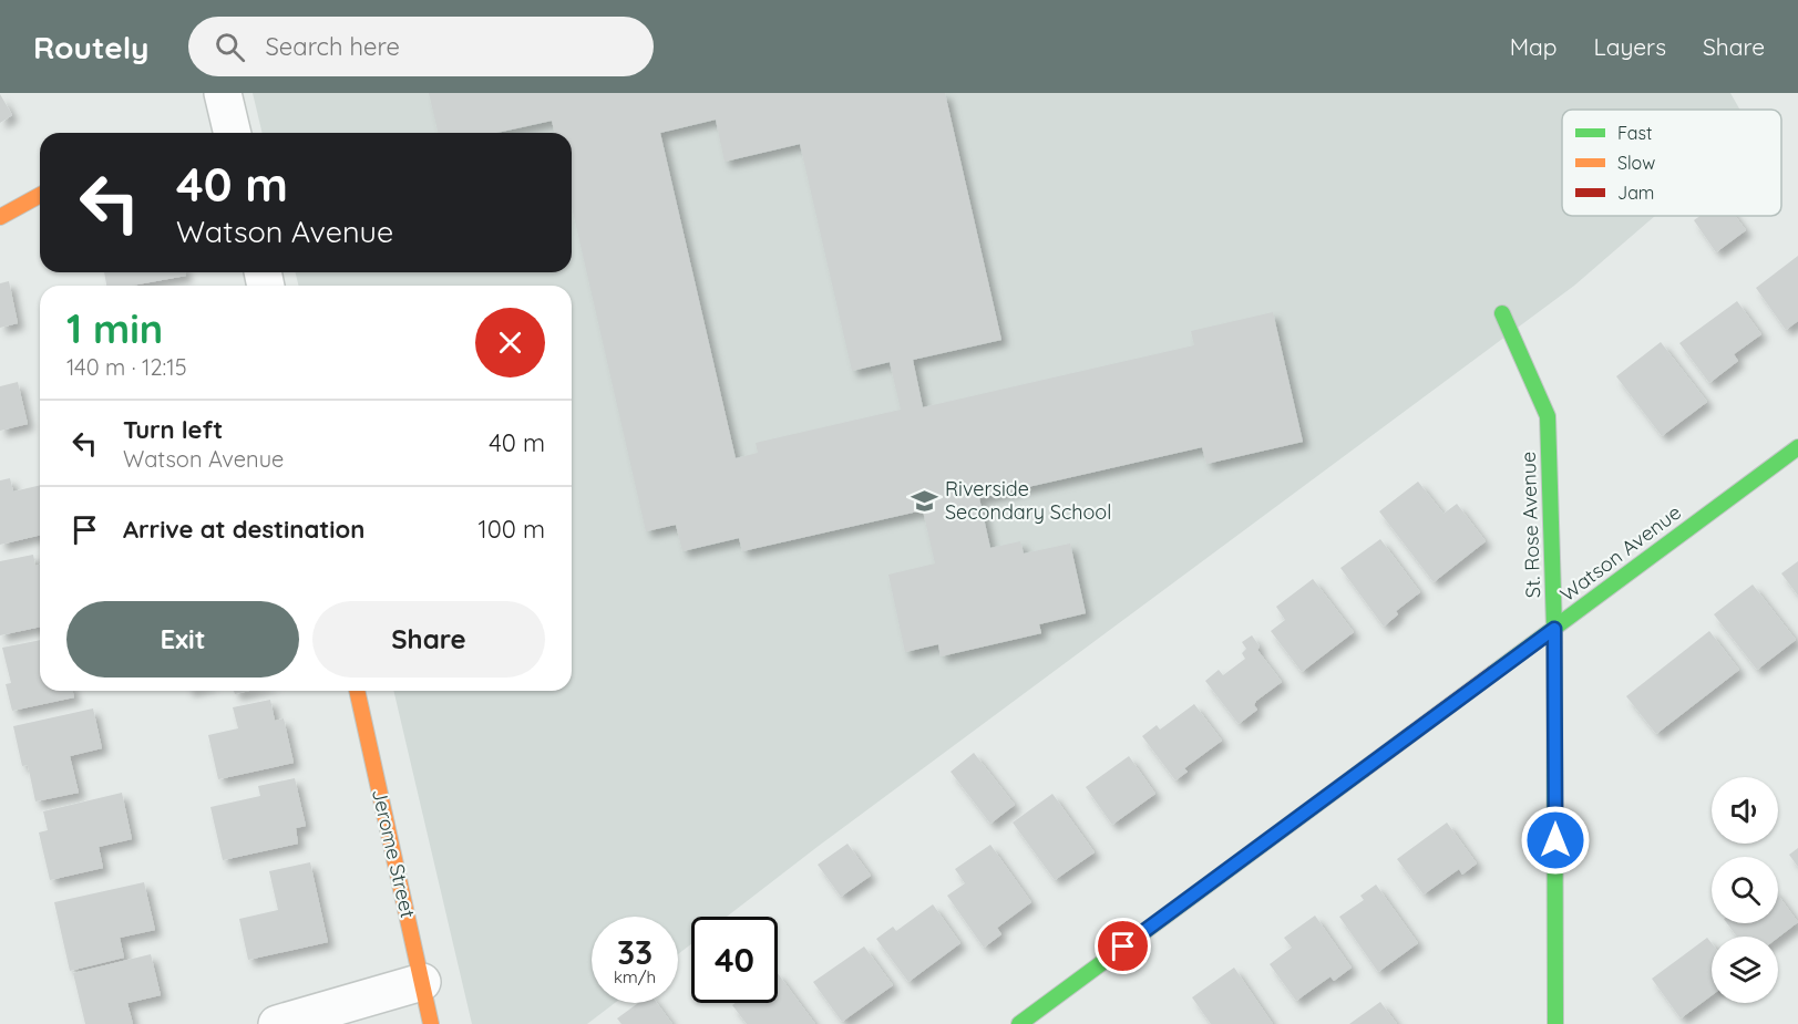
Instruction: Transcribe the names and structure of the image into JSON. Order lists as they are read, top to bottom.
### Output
{
  "streets": {
    "street": ["St. Rose Avenue", "Watson Avenue", "Jerome Street"]
  },
  "crossings": [
    ["St. Rose Avenue", "Watson Avenue"]
  ],
  "places": {
    "school or university": ["Riverside Secondary School"]
  },
  "legend": ["Fast", "Slow", "Jam"],
  "page": {
    "header": "Routely",
    "search": "Search here",
    "nav": ["Map", "Layers", "Share"],
    "turn": ["40 m", "Watson Avenue"],
    "heading": ["1 min", "140 m · 12:15"],
    "list": [
      {
        "name": "Turn left",
        "note": "Watson Avenue",
        "value": "40 m"
      },
      {
        "name": "Arrive at destination",
        "value": "100 m"
      }
    ],
    "buttons": ["Exit", "Share"],
    "speed": "33 km/h",
    "limit": "40"
  }
}
